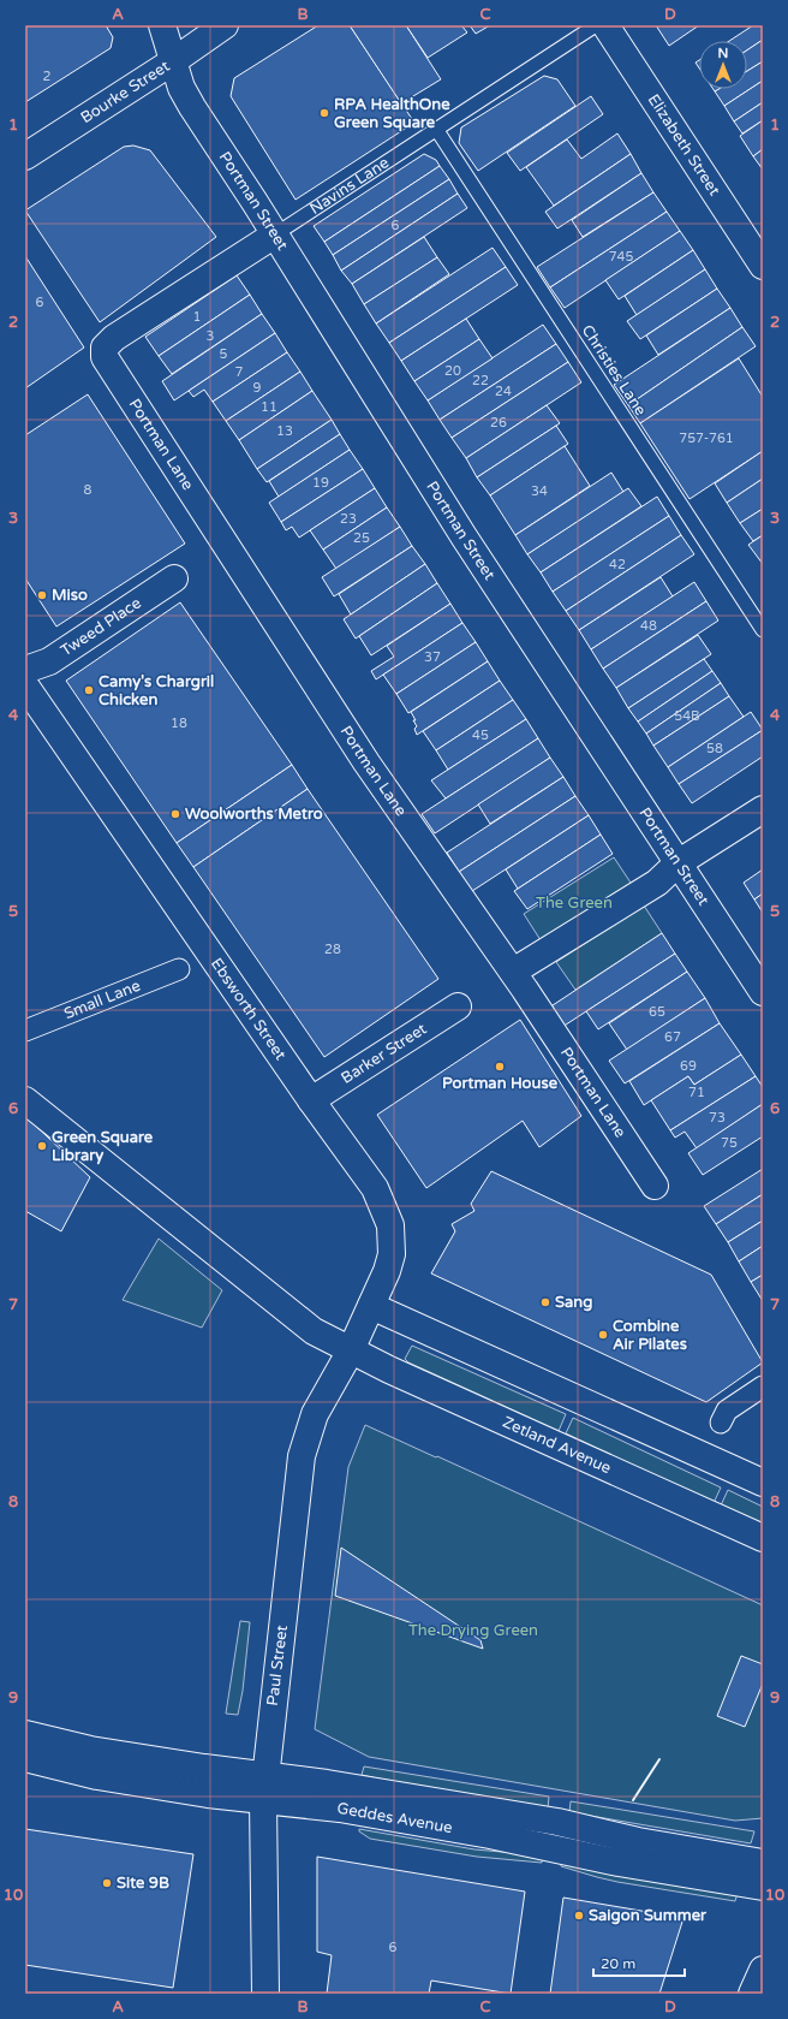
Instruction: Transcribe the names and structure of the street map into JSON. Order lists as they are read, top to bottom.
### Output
{
  "streets": {
    "street": [
      "Bourke Street",
      "Elizabeth Street",
      "Navins Lane",
      "Portman Street",
      "Portman Lane",
      "Tweed Place",
      "Small Lane",
      "Ebsworth Street",
      "Barker Street",
      "Zetland Avenue",
      "Paul Street",
      "Geddes Avenue"
    ],
    "lane": ["Christies Lane"]
  },
  "crossings": [
    ["Bourke Street", "Portman Street"],
    ["Navins Lane", "Portman Street"],
    ["Navins Lane", "Christies Lane"],
    ["Navins Lane", "Portman Lane"],
    ["Ebsworth Street", "Barker Street"],
    ["Ebsworth Street", "Zetland Avenue"],
    ["Ebsworth Street", "Paul Street"],
    ["Zetland Avenue", "Paul Street"],
    ["Paul Street", "Geddes Avenue"]
  ],
  "parks": ["The Green", "The Drying Green"],
  "places": [
    "RPA HealthOne Green Square",
    "Miso",
    "Camy's Chargril Chicken",
    "Woolworths Metro",
    "Portman House",
    "Green Square Library",
    "Sang",
    "Combine Air Pilates",
    "Site 9B",
    "Saigon Summer"
  ],
  "house_numbers": [
    "2",
    "6",
    "745",
    "6",
    "1",
    "3",
    "5",
    "20",
    "7",
    "22",
    "9",
    "24",
    "11",
    "26",
    "13",
    "757-761",
    "19",
    "8",
    "34",
    "23",
    "25",
    "42",
    "48",
    "37",
    "54B",
    "18",
    "45",
    "58",
    "28",
    "65",
    "67",
    "69",
    "71",
    "73",
    "75",
    "6"
  ],
  "scale_bar": "20 m",
  "north": "top",
  "grid": {
    "columns": [
      "A",
      "B",
      "C",
      "D"
    ],
    "rows": [
      "1",
      "2",
      "3",
      "4",
      "5",
      "6",
      "7",
      "8",
      "9",
      "10"
    ]
  }
}
